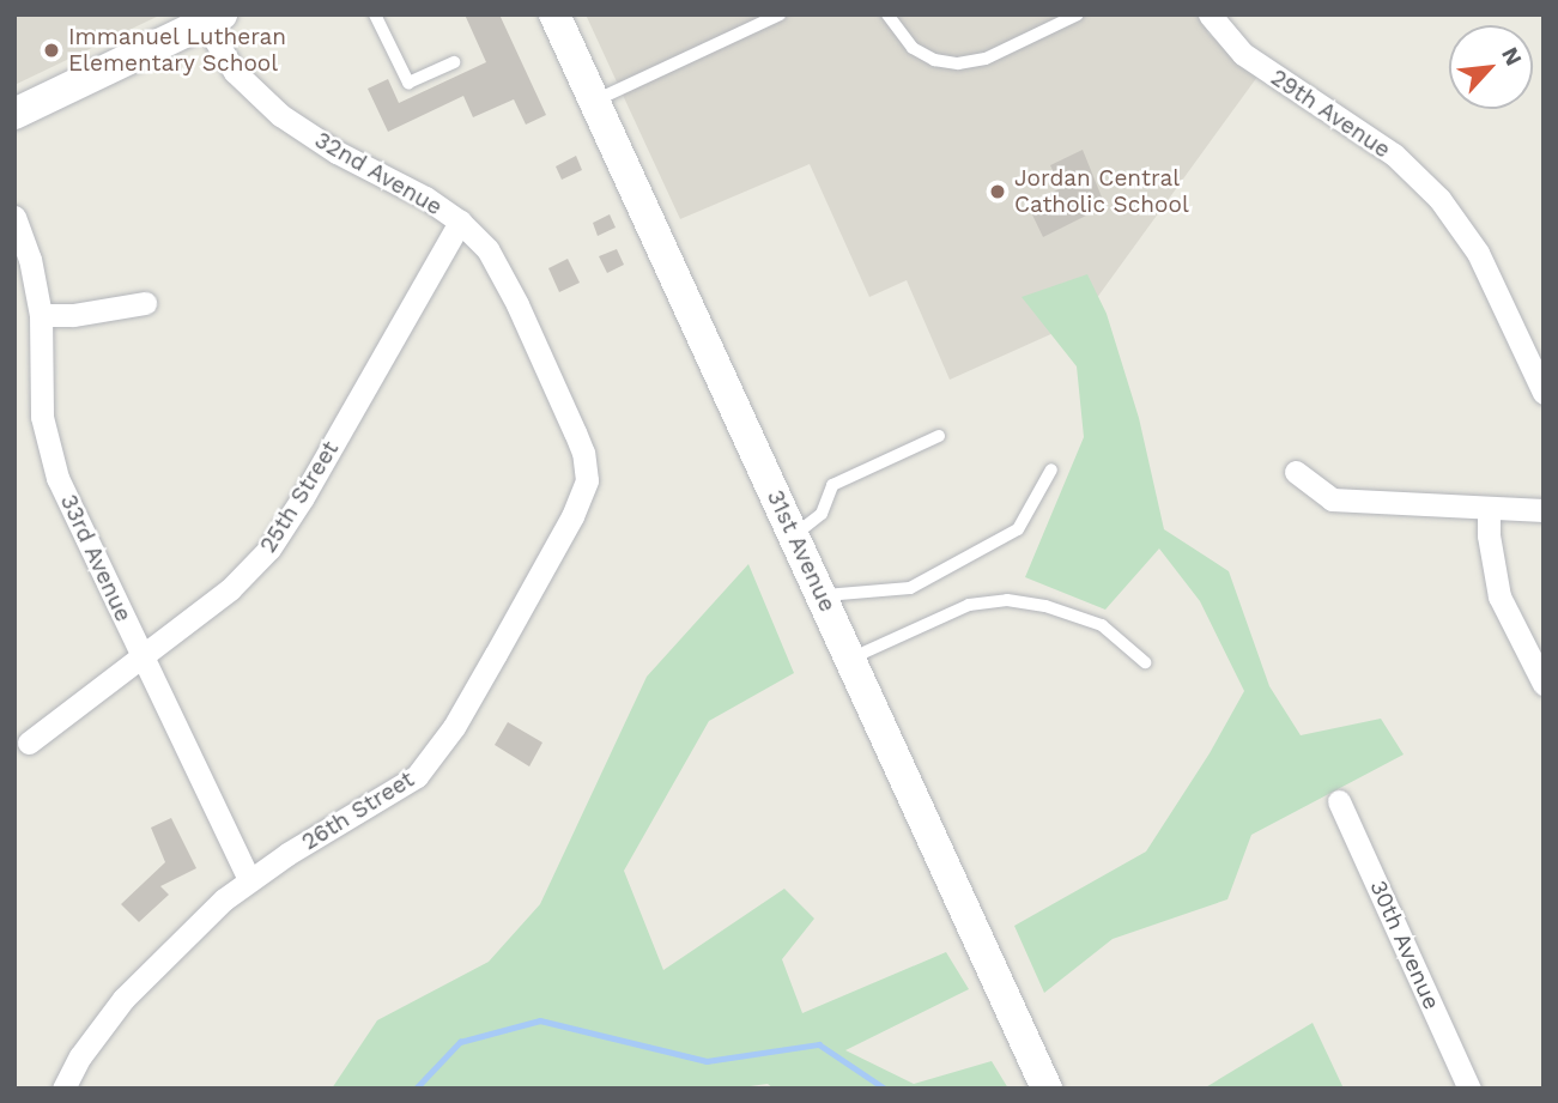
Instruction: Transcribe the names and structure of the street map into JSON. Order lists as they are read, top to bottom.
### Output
{
  "streets": {
    "street": [
      "29th Avenue",
      "32nd Avenue",
      "25th Street",
      "31st Avenue",
      "33rd Avenue",
      "26th Street",
      "30th Avenue"
    ]
  },
  "crossings": [
    ["32nd Avenue", "25th Street"],
    ["32nd Avenue", "26th Street"],
    ["25th Street", "33rd Avenue"],
    ["33rd Avenue", "26th Street"]
  ],
  "places": ["Immanuel Lutheran Elementary School", "Jordan Central Catholic School"],
  "north": "top right"
}
